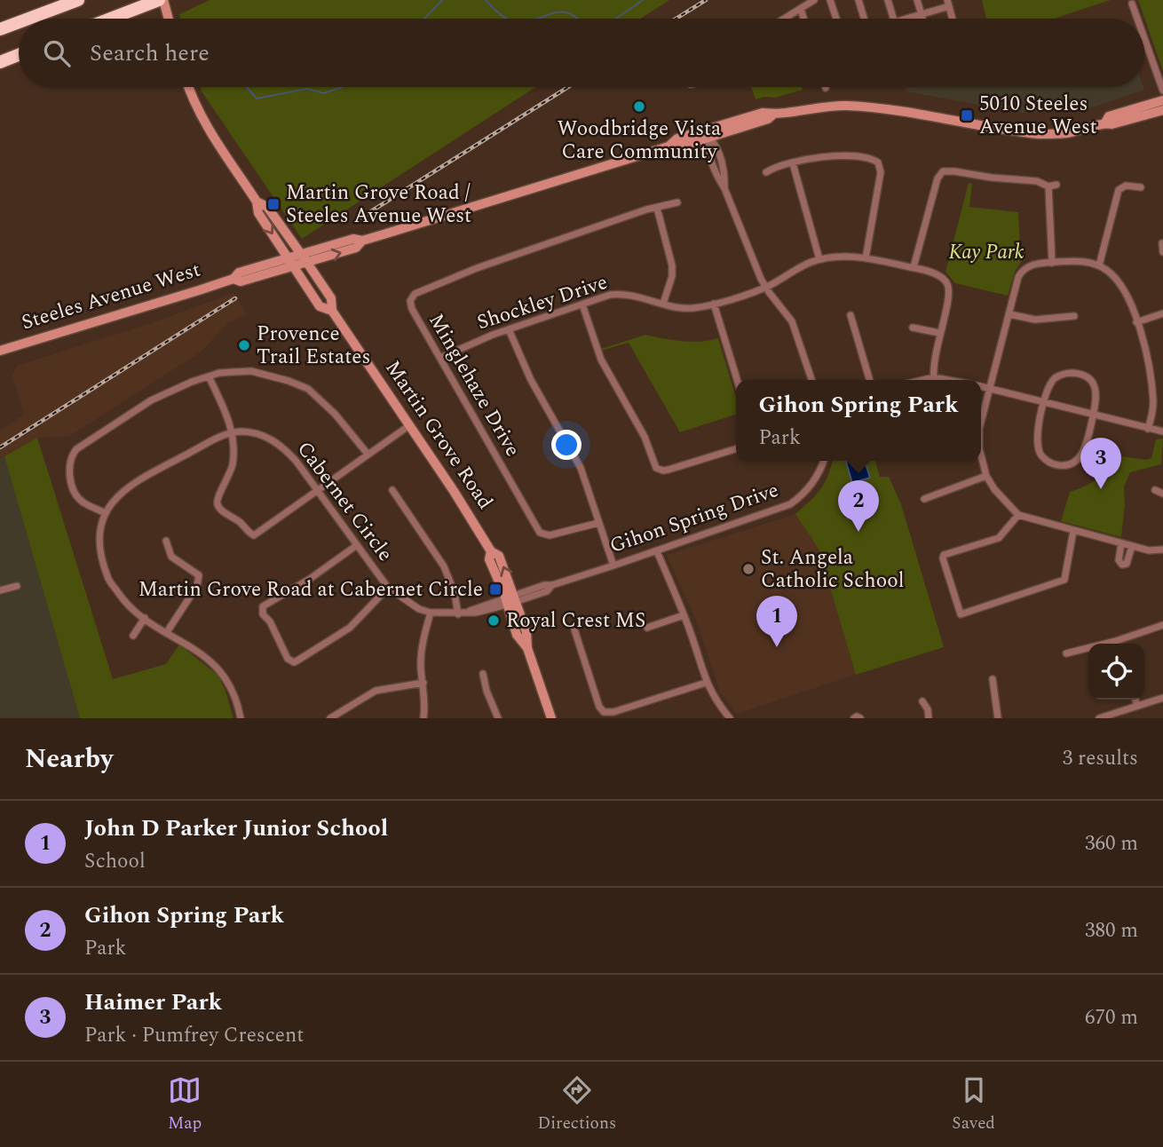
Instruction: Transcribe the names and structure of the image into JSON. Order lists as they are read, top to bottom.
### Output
{
  "streets": {
    "main road": ["Steeles Avenue West", "Martin Grove Road"],
    "street": [
      "Shockley Drive",
      "Minglehaze Drive",
      "Cabernet Circle",
      "Gihon Spring Drive"
    ]
  },
  "crossings": [
    ["Steeles Avenue West", "Martin Grove Road"],
    ["Shockley Drive", "Minglehaze Drive"],
    ["Martin Grove Road", "Cabernet Circle"],
    ["Martin Grove Road", "Gihon Spring Drive"],
    ["Cabernet Circle", "Gihon Spring Drive"]
  ],
  "parks": ["Kay Park"],
  "places": {
    "other": [
      "Woodbridge Vista Care Community",
      "Provence Trail Estates",
      "St. Angela Catholic School",
      "Royal Crest MS"
    ],
    "transit": ["5010 Steeles Avenue West", "Martin Grove Road / Steeles Avenue West", "Martin Grove Road at Cabernet Circle"]
  },
  "page": {
    "search": "Search here",
    "popup": ["Gihon Spring Park", "Park"],
    "pins": ["3", "2", "1"],
    "heading": ["Nearby", "3 results"],
    "list": [
      {
        "mark": "1",
        "name": "John D Parker Junior School",
        "note": "School",
        "value": "360 m"
      },
      {
        "mark": "2",
        "name": "Gihon Spring Park",
        "note": "Park",
        "value": "380 m"
      },
      {
        "mark": "3",
        "name": "Haimer Park",
        "note": "Park · Pumfrey Crescent",
        "value": "670 m"
      }
    ],
    "nav": ["Map", "Directions", "Saved"]
  }
}
